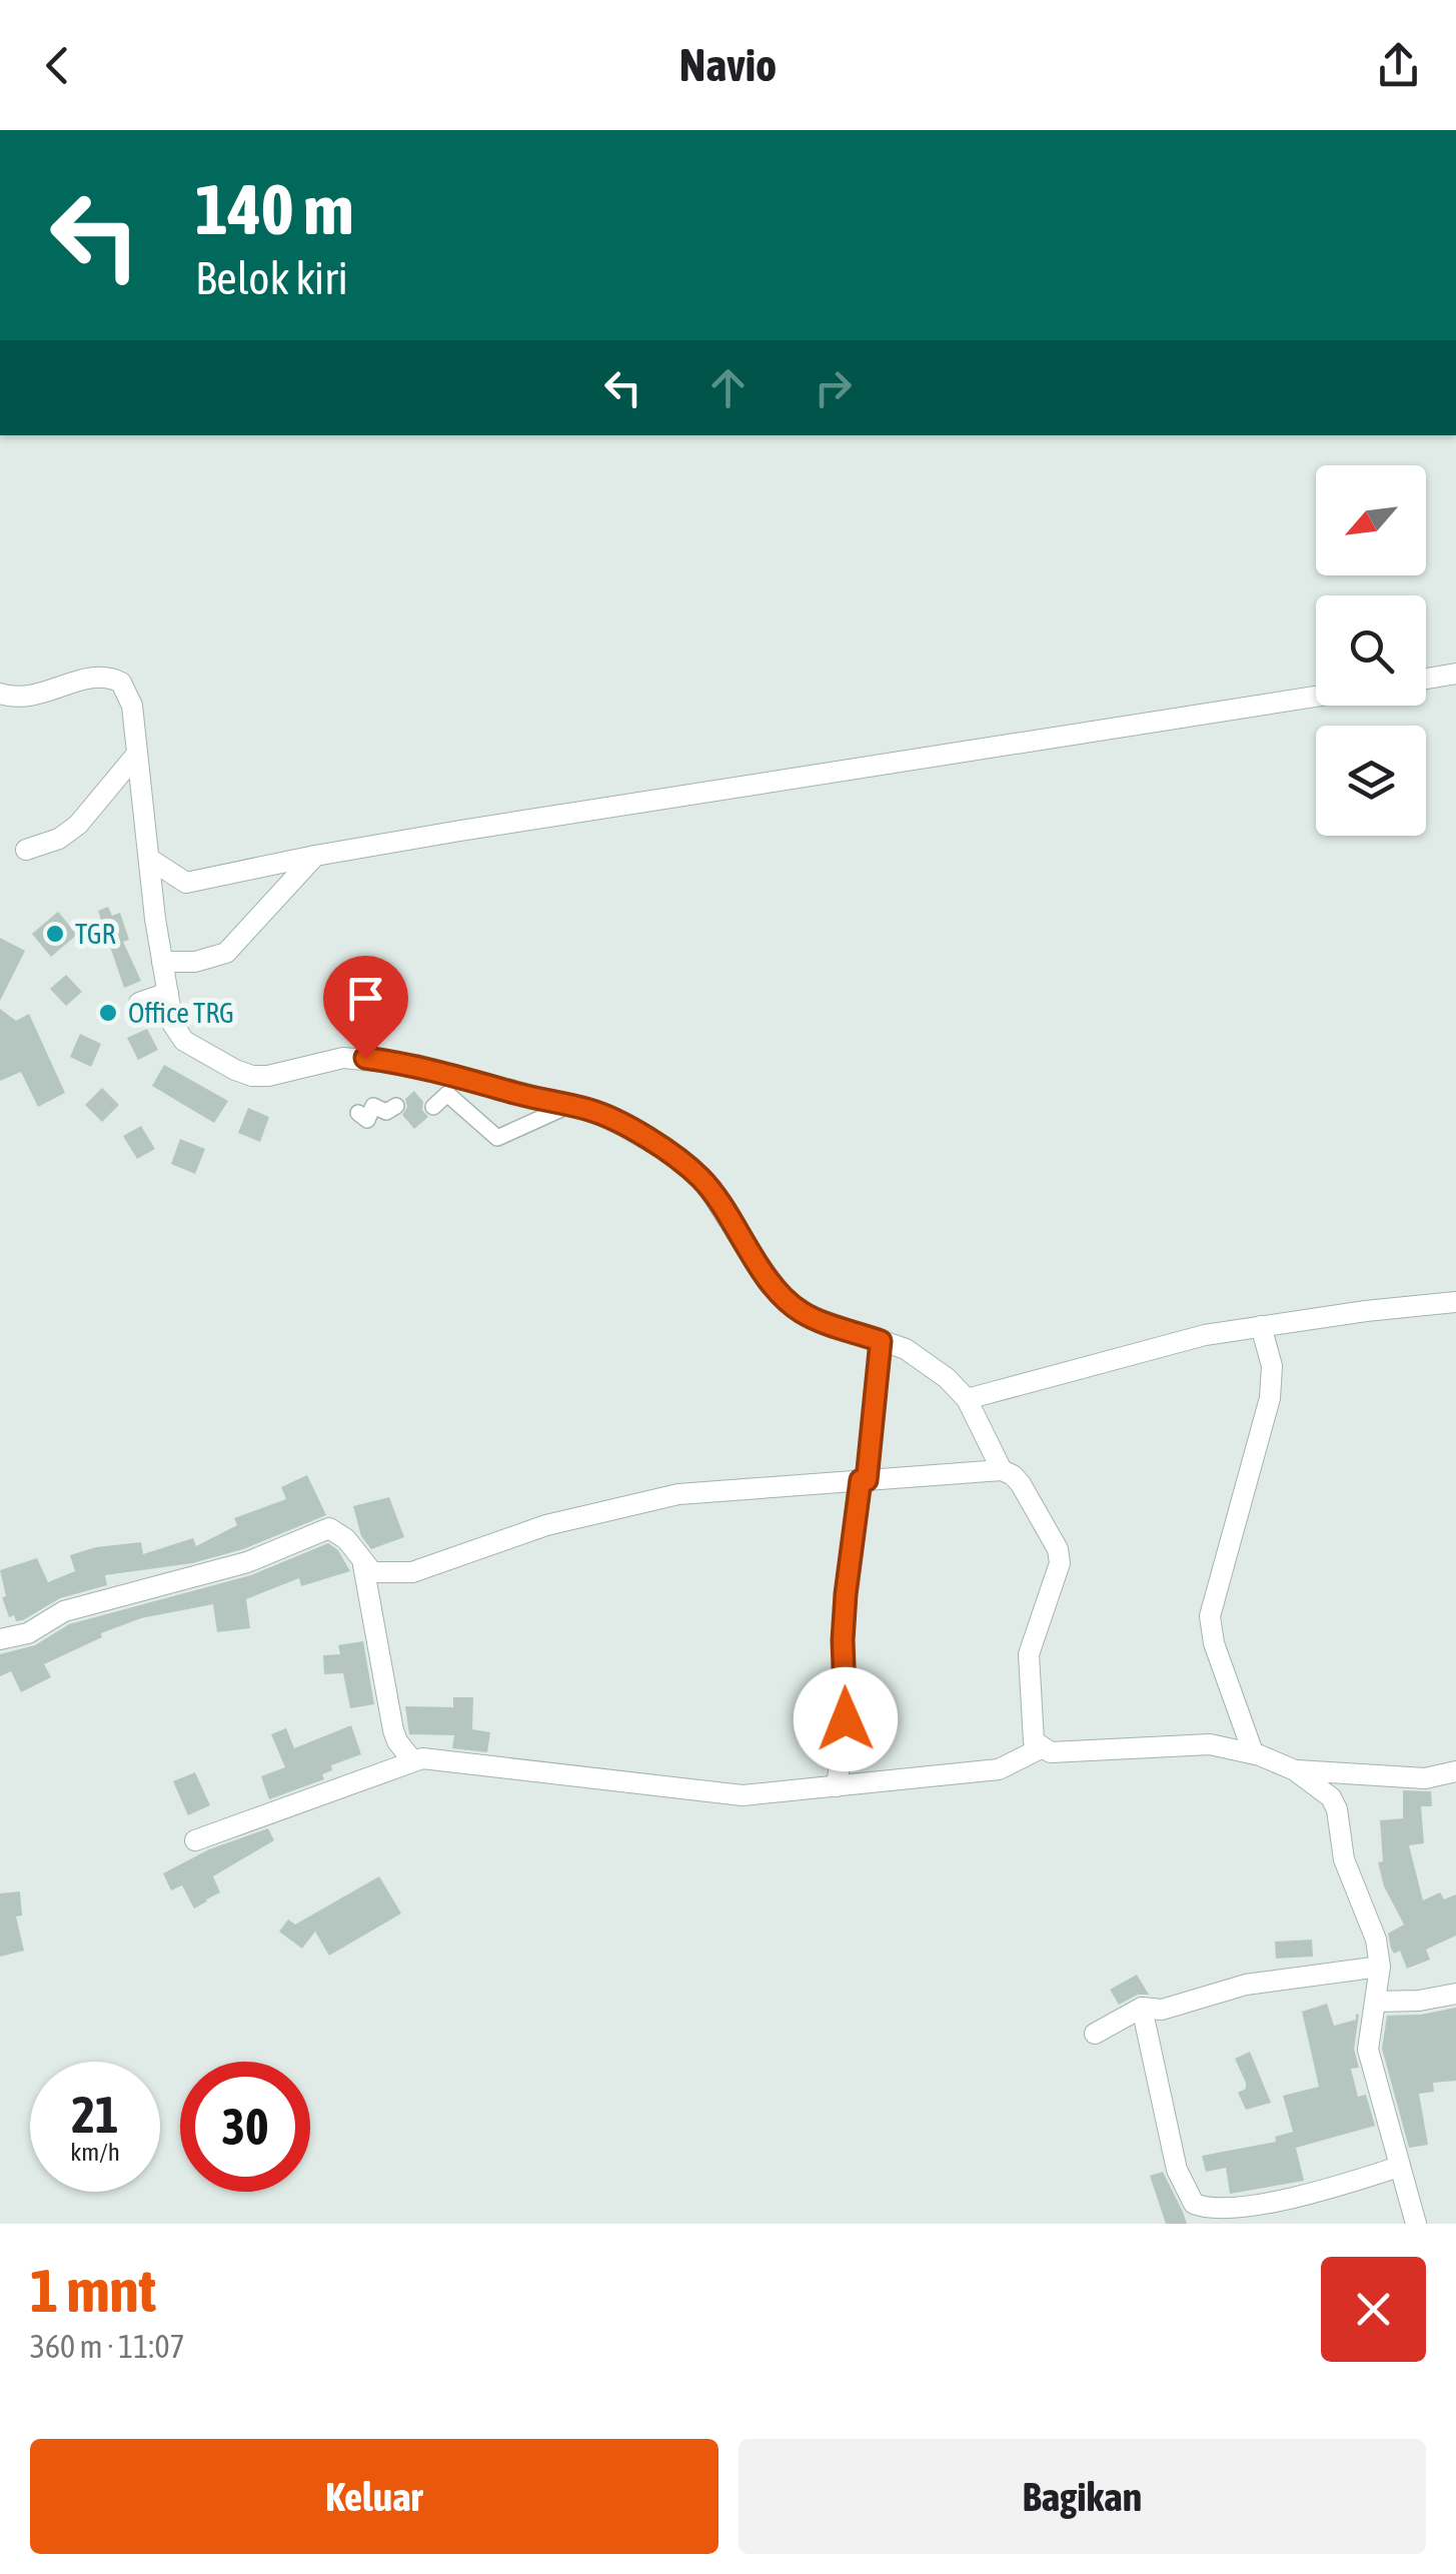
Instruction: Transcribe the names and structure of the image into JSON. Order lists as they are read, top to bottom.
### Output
{
  "places": ["TGR", "Office TRG"],
  "north": "bottom left",
  "page": {
    "header": "Navio",
    "turn": ["140 m", "Belok kiri"],
    "speed": "21 km/h",
    "limit": "30",
    "heading": ["1 mnt", "360 m · 11:07"],
    "buttons": ["Keluar", "Bagikan"]
  }
}
